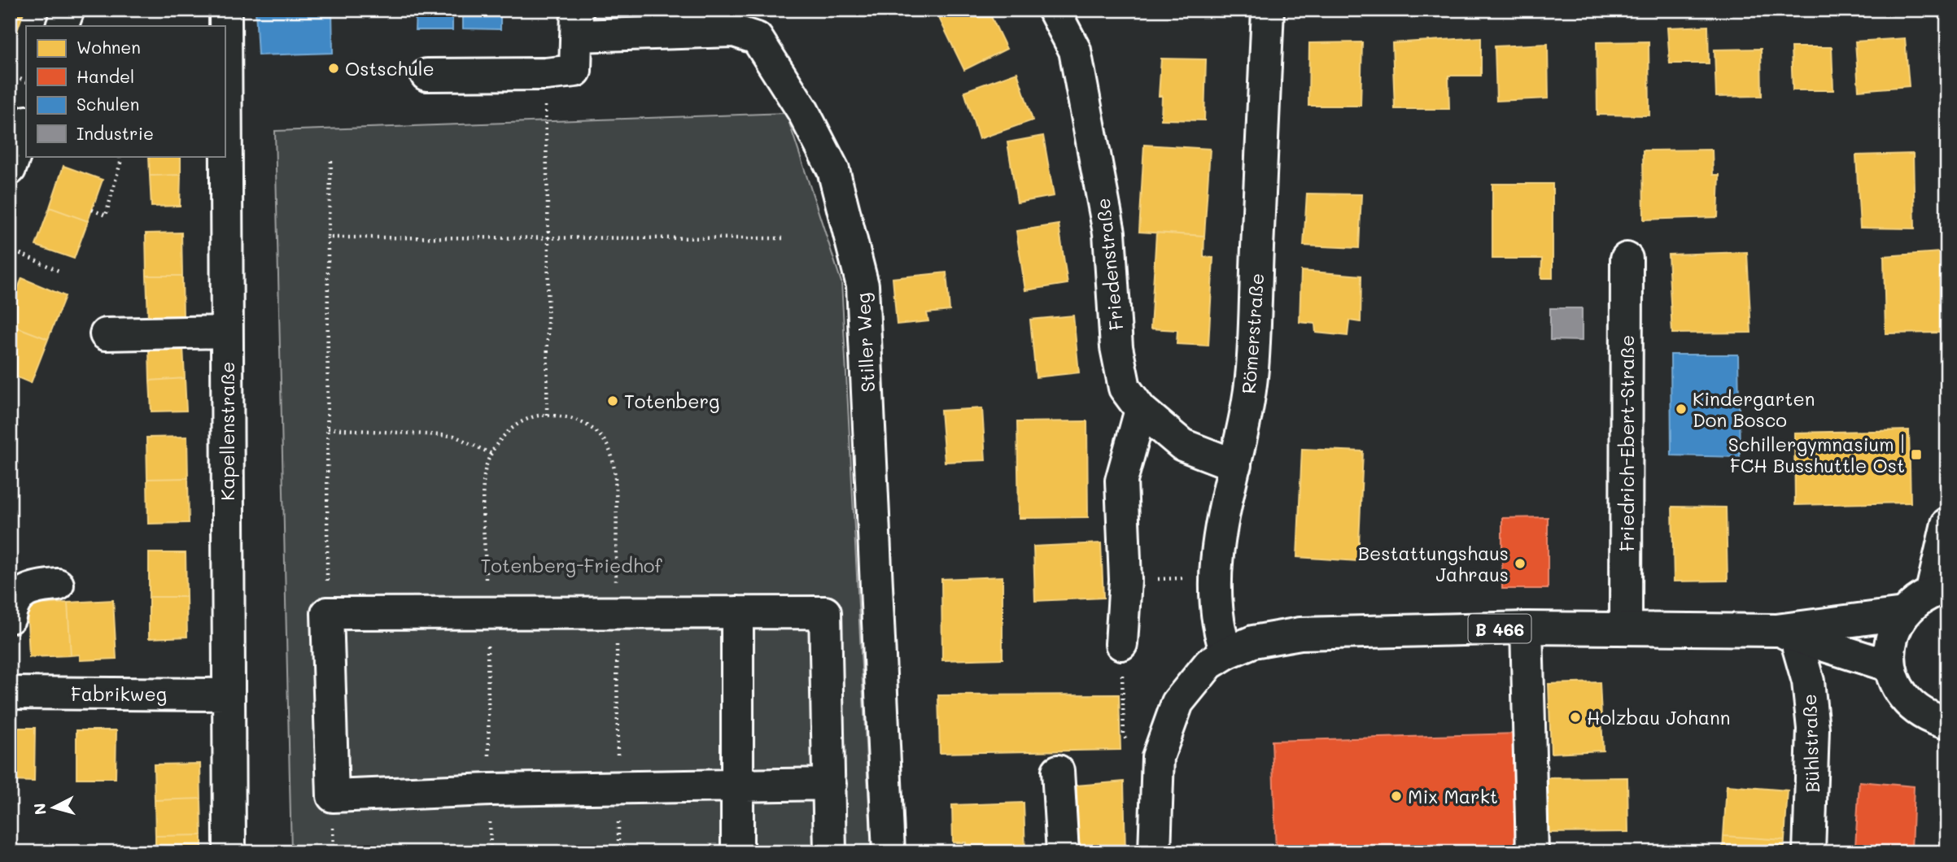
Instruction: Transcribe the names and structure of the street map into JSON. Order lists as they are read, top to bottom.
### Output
{
  "streets": {
    "street": [
      "Friedenstraße",
      "Römerstraße",
      "Stiller Weg",
      "Kapellenstraße",
      "Friedrich-Ebert-Straße",
      "B 466",
      "Fabrikweg",
      "Bühlstraße"
    ]
  },
  "crossings": [
    ["Friedenstraße", "Römerstraße"],
    ["Römerstraße", "B 466"],
    ["Kapellenstraße", "Fabrikweg"],
    ["Friedrich-Ebert-Straße", "B 466"],
    ["B 466", "Bühlstraße"]
  ],
  "parks": ["Totenberg-Friedhof"],
  "places": {
    "other": [
      "Ostschule",
      "Totenberg",
      "Kindergarten Don Bosco",
      "Bestattungshaus Jahraus",
      "Holzbau Johann",
      "Mix Markt"
    ],
    "transit": ["Schillergymnasium | FCH Busshuttle Ost"]
  },
  "legend": [
    "Wohnen",
    "Handel",
    "Schulen",
    "Industrie"
  ],
  "north": "left"
}
